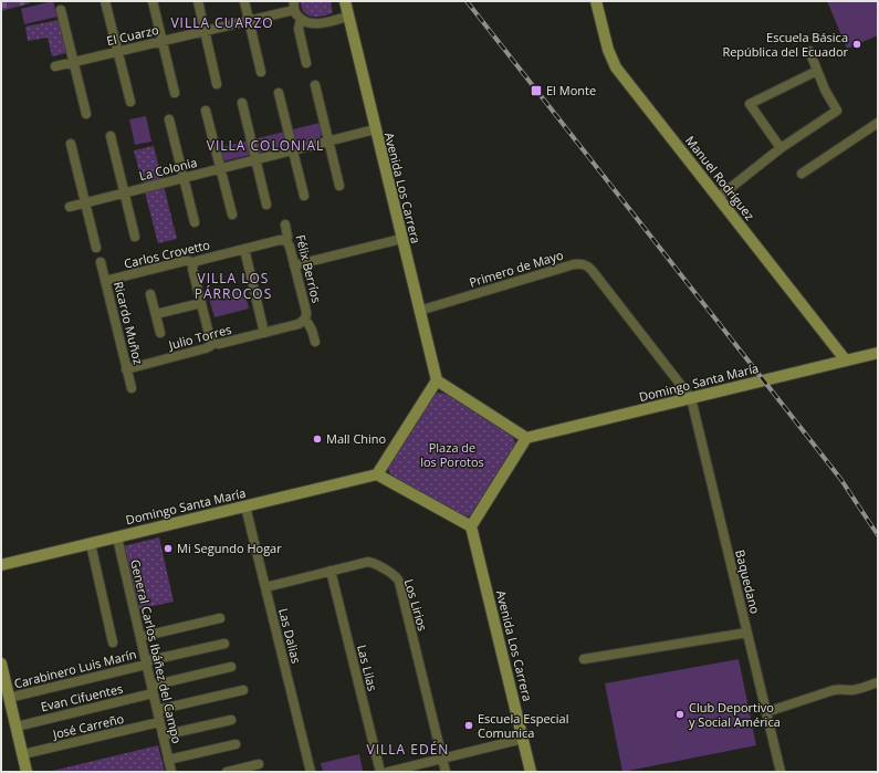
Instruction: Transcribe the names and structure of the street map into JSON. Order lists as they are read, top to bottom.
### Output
{
  "streets": {
    "street": [
      "El Cuarzo",
      "La Colonia",
      "Manuel Rodríguez",
      "Avenida Los Carrera",
      "Carlos Crovetto",
      "Félix Berríos",
      "Primero de Mayo",
      "Ricardo Muñoz",
      "Julio Torres",
      "Domingo Santa María",
      "Baquedano",
      "Los Lirios",
      "Las Dalias",
      "General Carlos Ibáñez del Campo",
      "Las Lilas",
      "Carabinero Luis Marín",
      "Evan Cifuentes",
      "José Carreño"
    ]
  },
  "crossings": [
    ["La Colonia", "Avenida Los Carrera"],
    ["Manuel Rodríguez", "Domingo Santa María"],
    ["Avenida Los Carrera", "Primero de Mayo"],
    ["Carlos Crovetto", "Félix Berríos"],
    ["Carlos Crovetto", "Ricardo Muñoz"],
    ["Félix Berríos", "Julio Torres"],
    ["Primero de Mayo", "Domingo Santa María"],
    ["Primero de Mayo", "Baquedano"],
    ["Ricardo Muñoz", "Julio Torres"],
    ["Domingo Santa María", "Baquedano"],
    ["Domingo Santa María", "Las Dalias"],
    ["Domingo Santa María", "General Carlos Ibáñez del Campo"],
    ["Los Lirios", "Las Dalias"],
    ["Los Lirios", "Las Lilas"],
    ["General Carlos Ibáñez del Campo", "Carabinero Luis Marín"],
    ["General Carlos Ibáñez del Campo", "Evan Cifuentes"],
    ["General Carlos Ibáñez del Campo", "José Carreño"]
  ],
  "districts": [
    "VILLA CUARZO",
    "VILLA COLONIAL",
    "VILLA LOS PÁRROCOS",
    "VILLA EDÉN"
  ],
  "parks": ["Plaza de los Porotos"],
  "places": {
    "other": [
      "Escuela Básica República del Ecuador",
      "Mall Chino",
      "Mi Segundo Hogar",
      "Club Deportivo y Social América",
      "Escuela Especial Comunica"
    ],
    "transit": ["El Monte"]
  }
}
